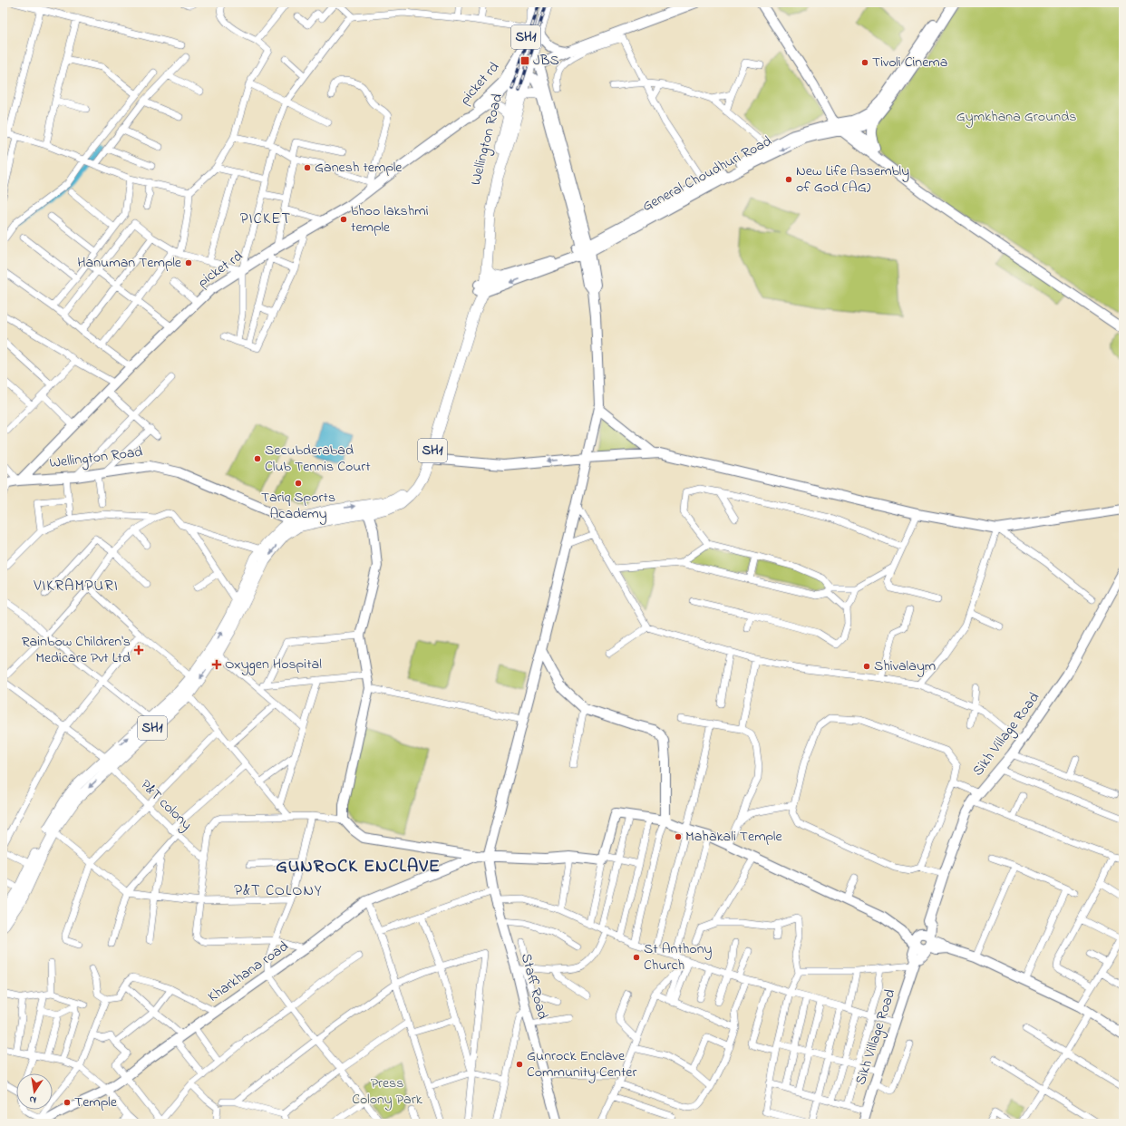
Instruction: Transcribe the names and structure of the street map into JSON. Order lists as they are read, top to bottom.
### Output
{
  "streets": {
    "main road": [
      "SH1",
      "picket rd",
      "Wellington Road",
      "General Choudhuri Road",
      "Sikh Village Road",
      "Kharkhana road",
      "Staff Road"
    ],
    "street": ["P&T colony"]
  },
  "crossings": [
    ["SH1", "Wellington Road"],
    ["SH1", "P&T colony"],
    ["picket rd", "Wellington Road"]
  ],
  "districts": [
    "PICKET",
    "VIKRAMPURI",
    "GUNROCK ENCLAVE",
    "P&T COLONY"
  ],
  "parks": ["Gymkhana Grounds", "Press Colony Park"],
  "places": {
    "transit": ["JBS"],
    "other": [
      "Tivoli Cinema",
      "Ganesh temple",
      "New Life Assembly of God (AG)",
      "bhoo lakshmi temple",
      "Hanuman Temple",
      "Secubderabad Club Tennis Court",
      "Tariq Sports Academy",
      "Shivalaym",
      "Mahakali Temple",
      "St Anthony Church",
      "Gunrock Enclave Community Center",
      "Temple"
    ],
    "health": ["Rainbow Children's Medicare Pvt Ltd", "Oxygen Hospital"]
  },
  "north": "bottom"
}
